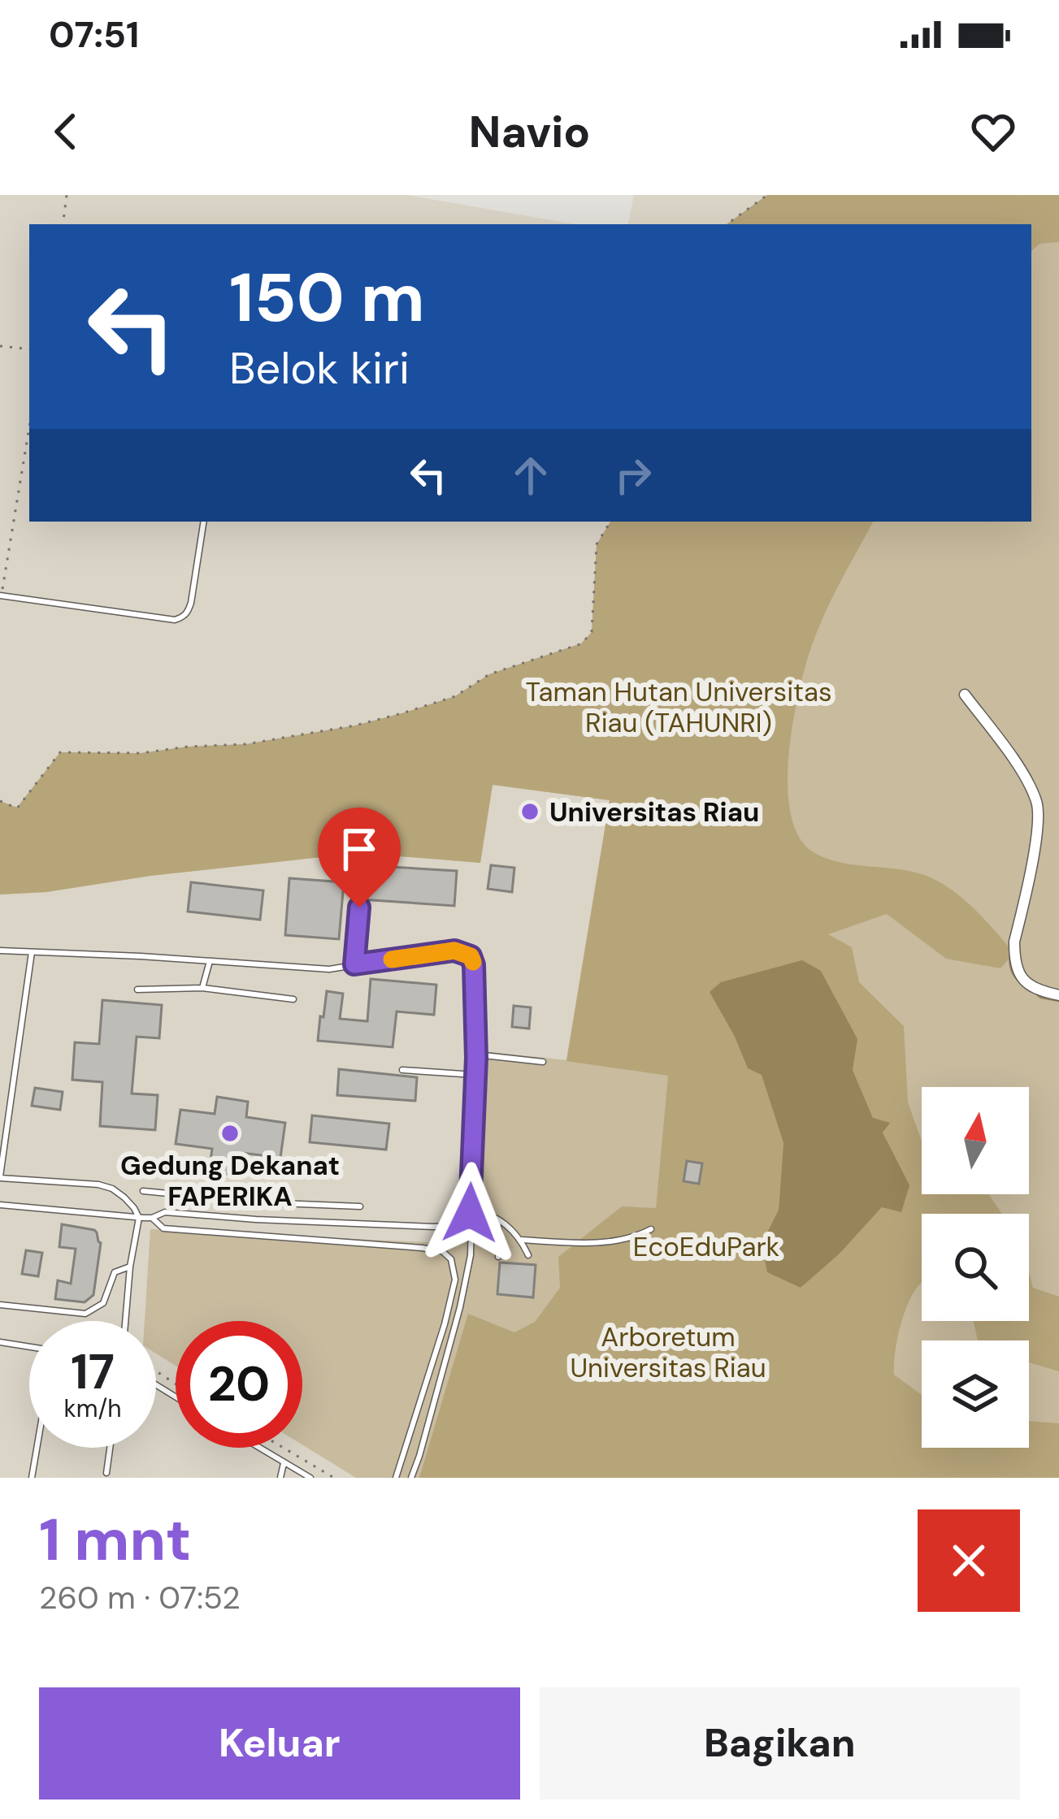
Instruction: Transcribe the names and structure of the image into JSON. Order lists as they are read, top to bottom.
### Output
{
  "parks": ["Taman Hutan Universitas Riau (TAHUNRI)", "EcoEduPark", "Arboretum Universitas Riau"],
  "places": ["Universitas Riau", "Gedung Dekanat FAPERIKA"],
  "north": "top",
  "page": {
    "status": "07:51",
    "header": "Navio",
    "turn": ["150 m", "Belok kiri"],
    "speed": "17 km/h",
    "limit": "20",
    "heading": ["1 mnt", "260 m · 07:52"],
    "buttons": ["Keluar", "Bagikan"]
  }
}
